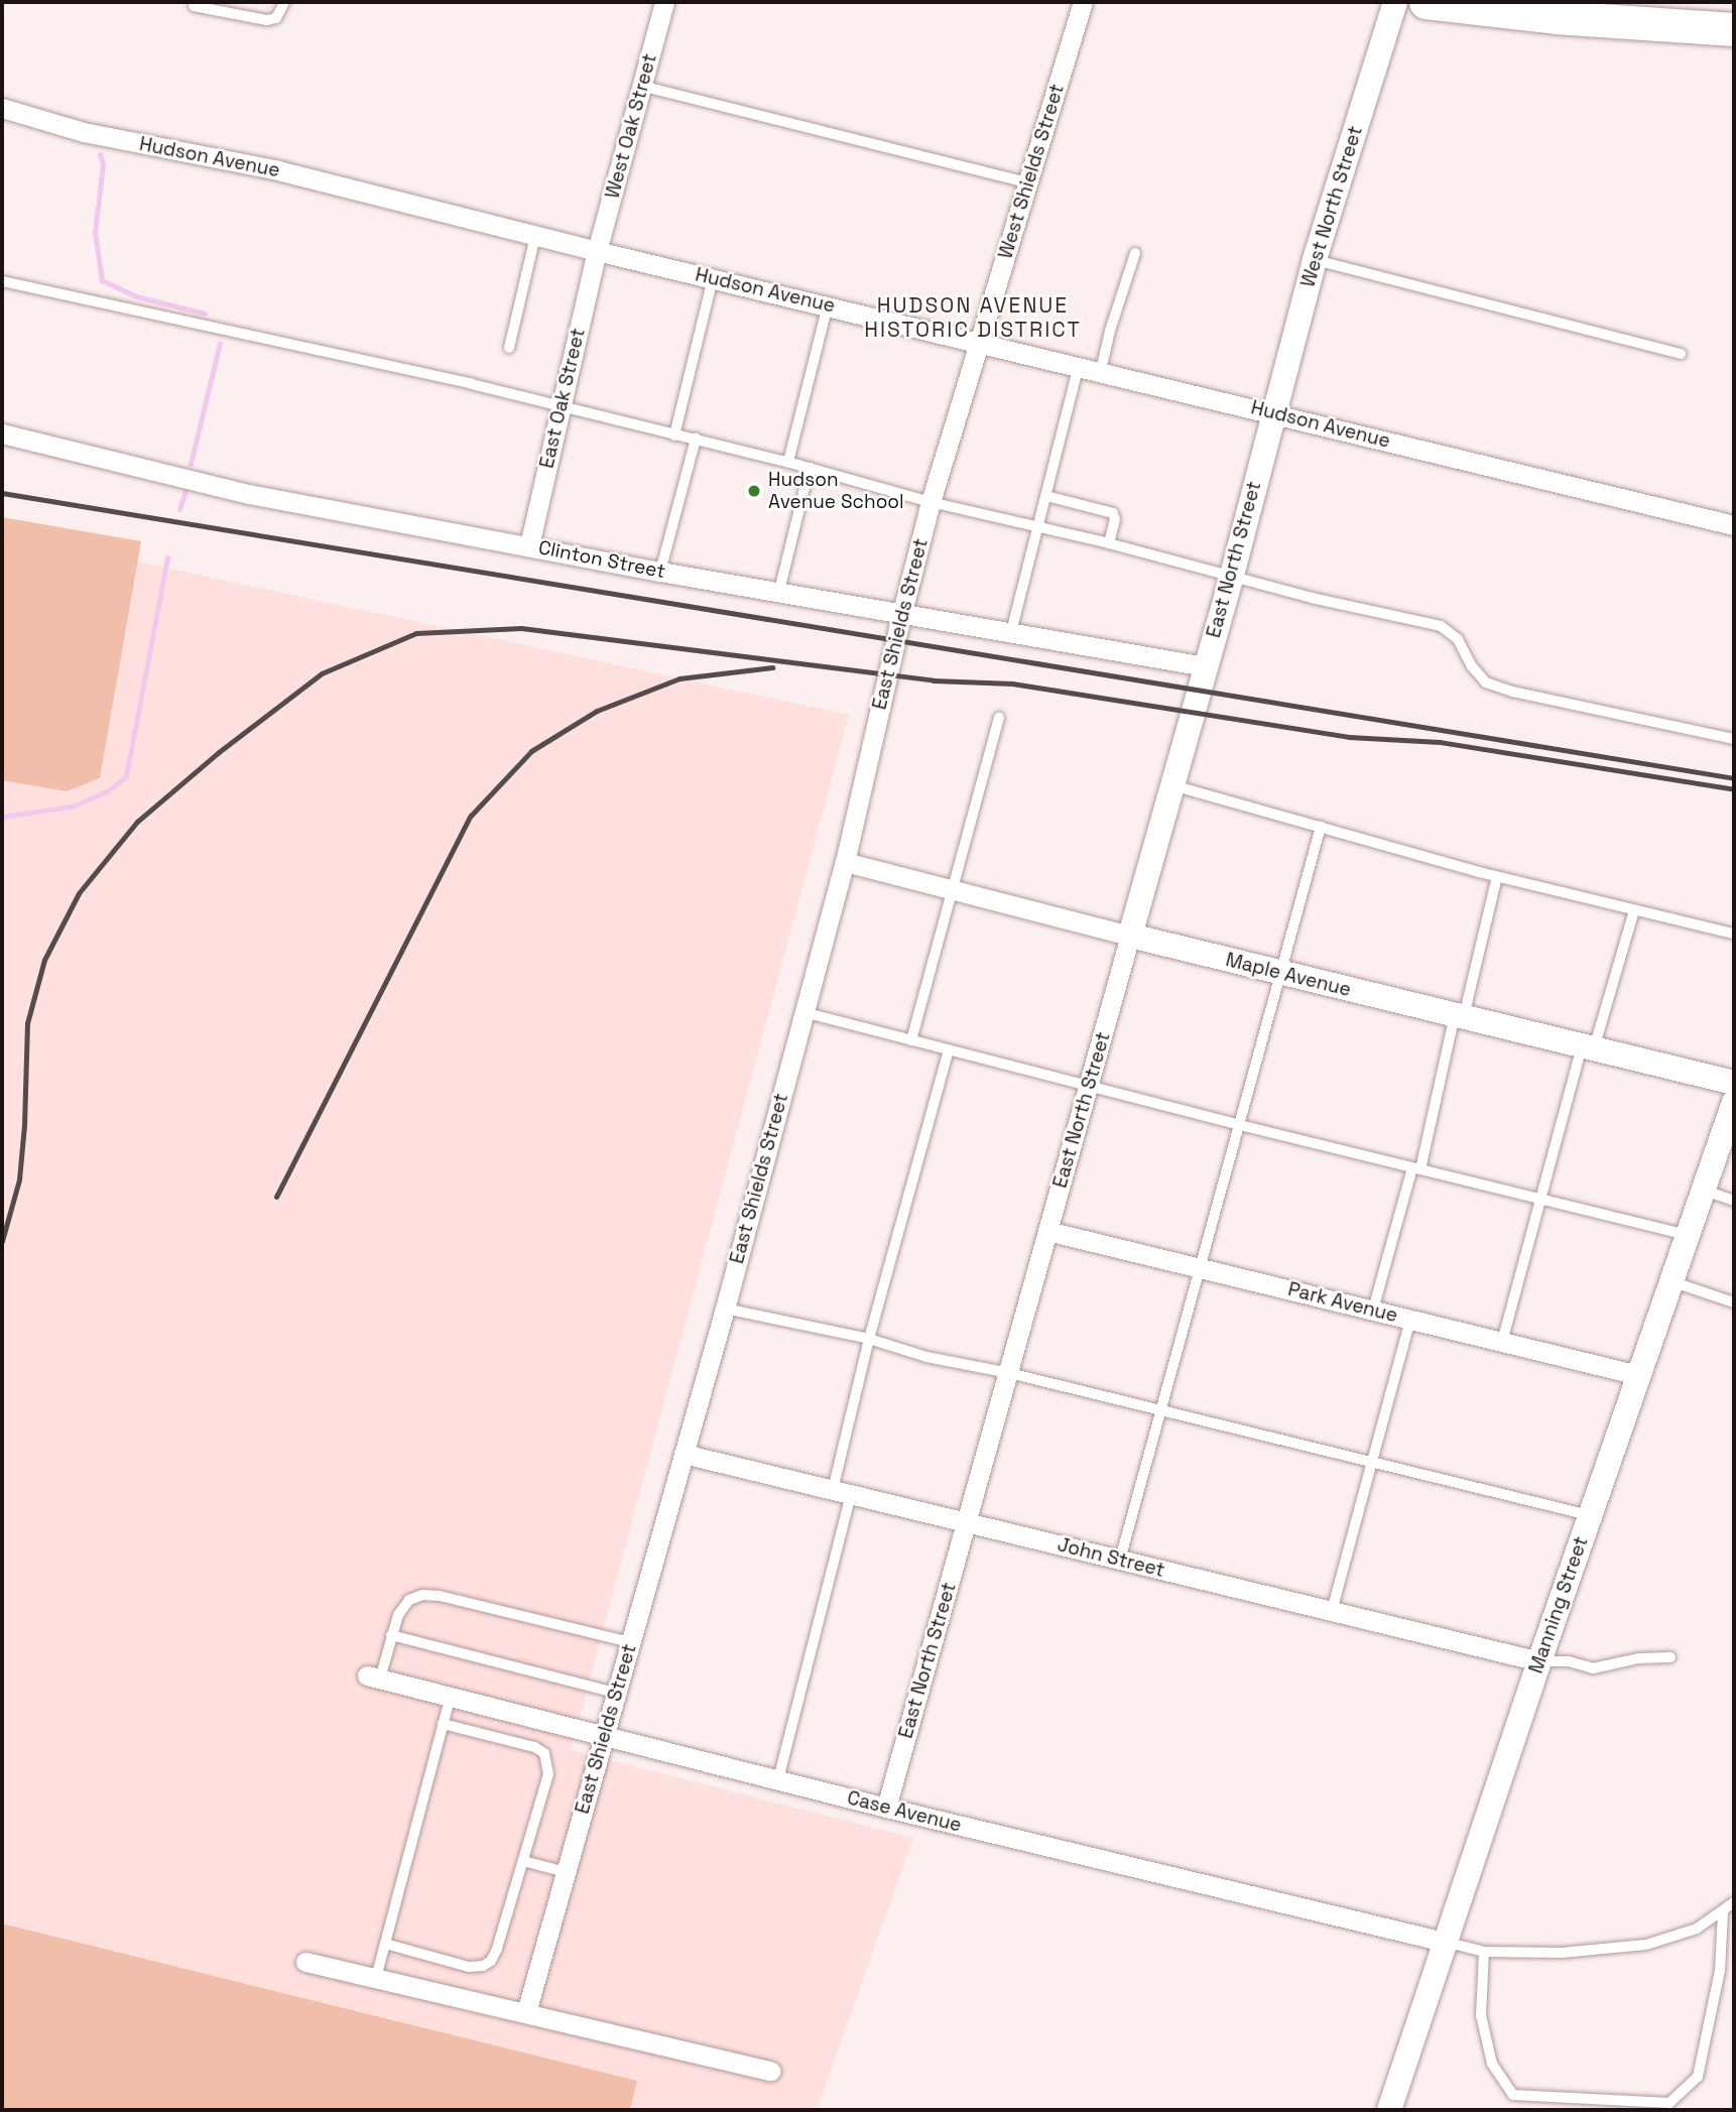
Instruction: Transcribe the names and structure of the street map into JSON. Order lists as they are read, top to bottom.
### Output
{
  "streets": {
    "street": [
      "West Oak Street",
      "Hudson Avenue",
      "West Shields Street",
      "West North Street",
      "East Oak Street",
      "Clinton Street",
      "East North Street",
      "East Shields Street",
      "Maple Avenue",
      "Park Avenue",
      "John Street",
      "Manning Street",
      "Case Avenue"
    ]
  },
  "crossings": [
    ["West Oak Street", "Hudson Avenue"],
    ["West Oak Street", "East Oak Street"],
    ["Hudson Avenue", "West Shields Street"],
    ["Hudson Avenue", "West North Street"],
    ["Hudson Avenue", "East Oak Street"],
    ["Hudson Avenue", "East North Street"],
    ["Hudson Avenue", "East Shields Street"],
    ["West Shields Street", "East Shields Street"],
    ["West North Street", "East North Street"],
    ["East Oak Street", "Clinton Street"],
    ["Clinton Street", "East North Street"],
    ["Clinton Street", "East Shields Street"],
    ["East North Street", "Maple Avenue"],
    ["East North Street", "Park Avenue"],
    ["East North Street", "John Street"],
    ["East North Street", "Case Avenue"],
    ["East Shields Street", "Maple Avenue"],
    ["East Shields Street", "John Street"],
    ["East Shields Street", "Case Avenue"],
    ["Park Avenue", "Manning Street"],
    ["John Street", "Manning Street"],
    ["Manning Street", "Case Avenue"]
  ],
  "districts": ["HUDSON AVENUE HISTORIC DISTRICT"],
  "places": ["Hudson Avenue School"]
}
